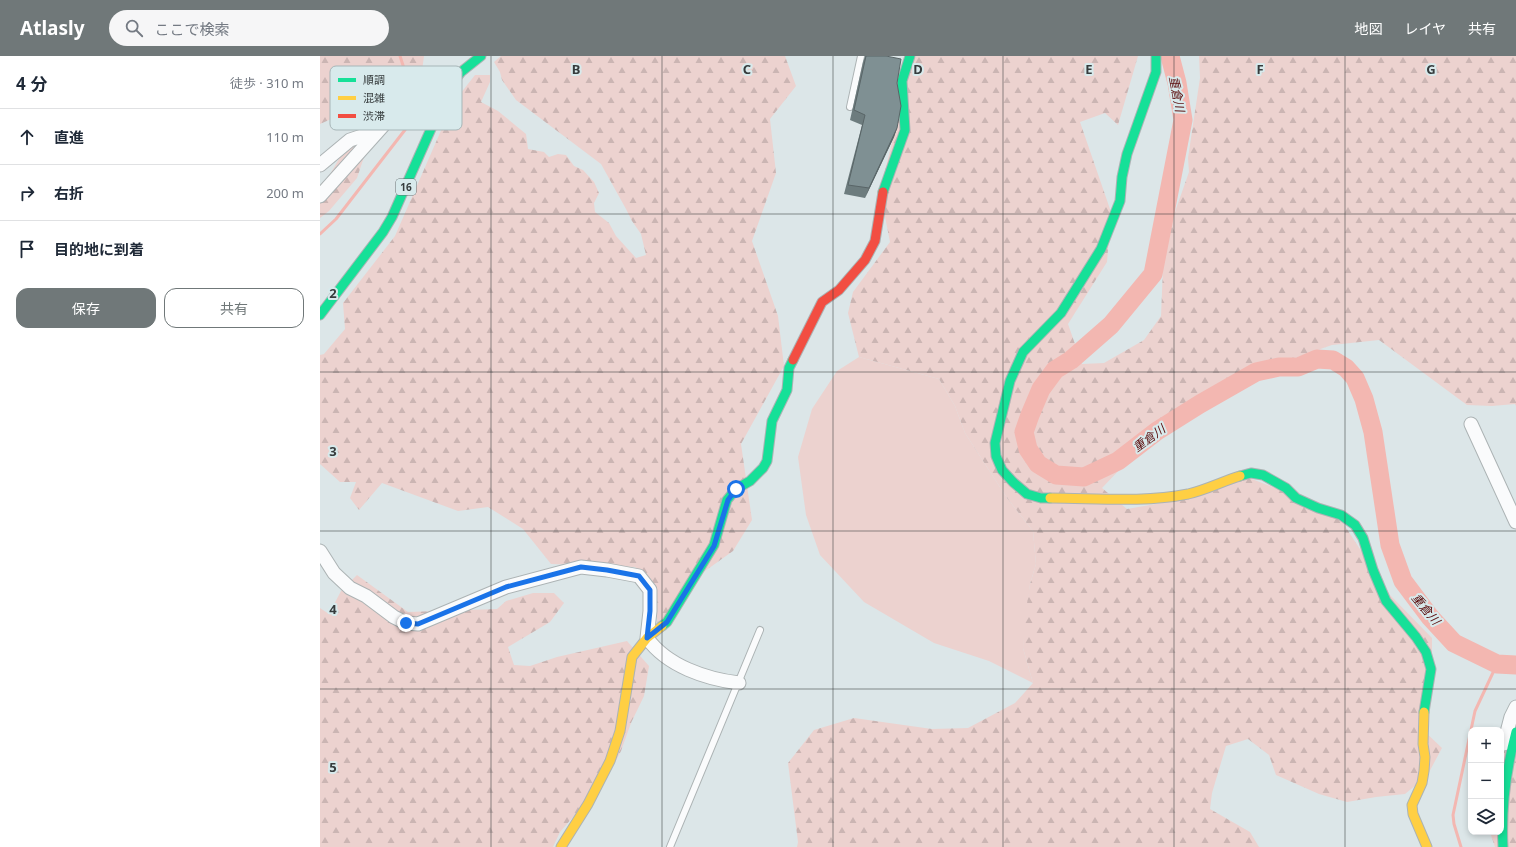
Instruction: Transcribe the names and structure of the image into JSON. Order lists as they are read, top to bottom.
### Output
{
  "streets": {
    "street": ["16"]
  },
  "water": ["重倉川"],
  "legend": ["順調", "混雑", "渋滞"],
  "page": {
    "header": "Atlasly",
    "search": "ここで検索",
    "nav": ["地図", "レイヤ", "共有"],
    "heading": ["4 分", "徒歩 · 310 m"],
    "list": [
      ["直進", "110 m"],
      ["右折", "200 m"],
      "目的地に到着"
    ],
    "buttons": ["保存", "共有"],
    "map_buttons": ["+", "−"]
  },
  "grid": {
    "columns": [
      "B",
      "C",
      "D",
      "E",
      "F",
      "G"
    ],
    "rows": [
      "2",
      "3",
      "4",
      "5"
    ]
  }
}
